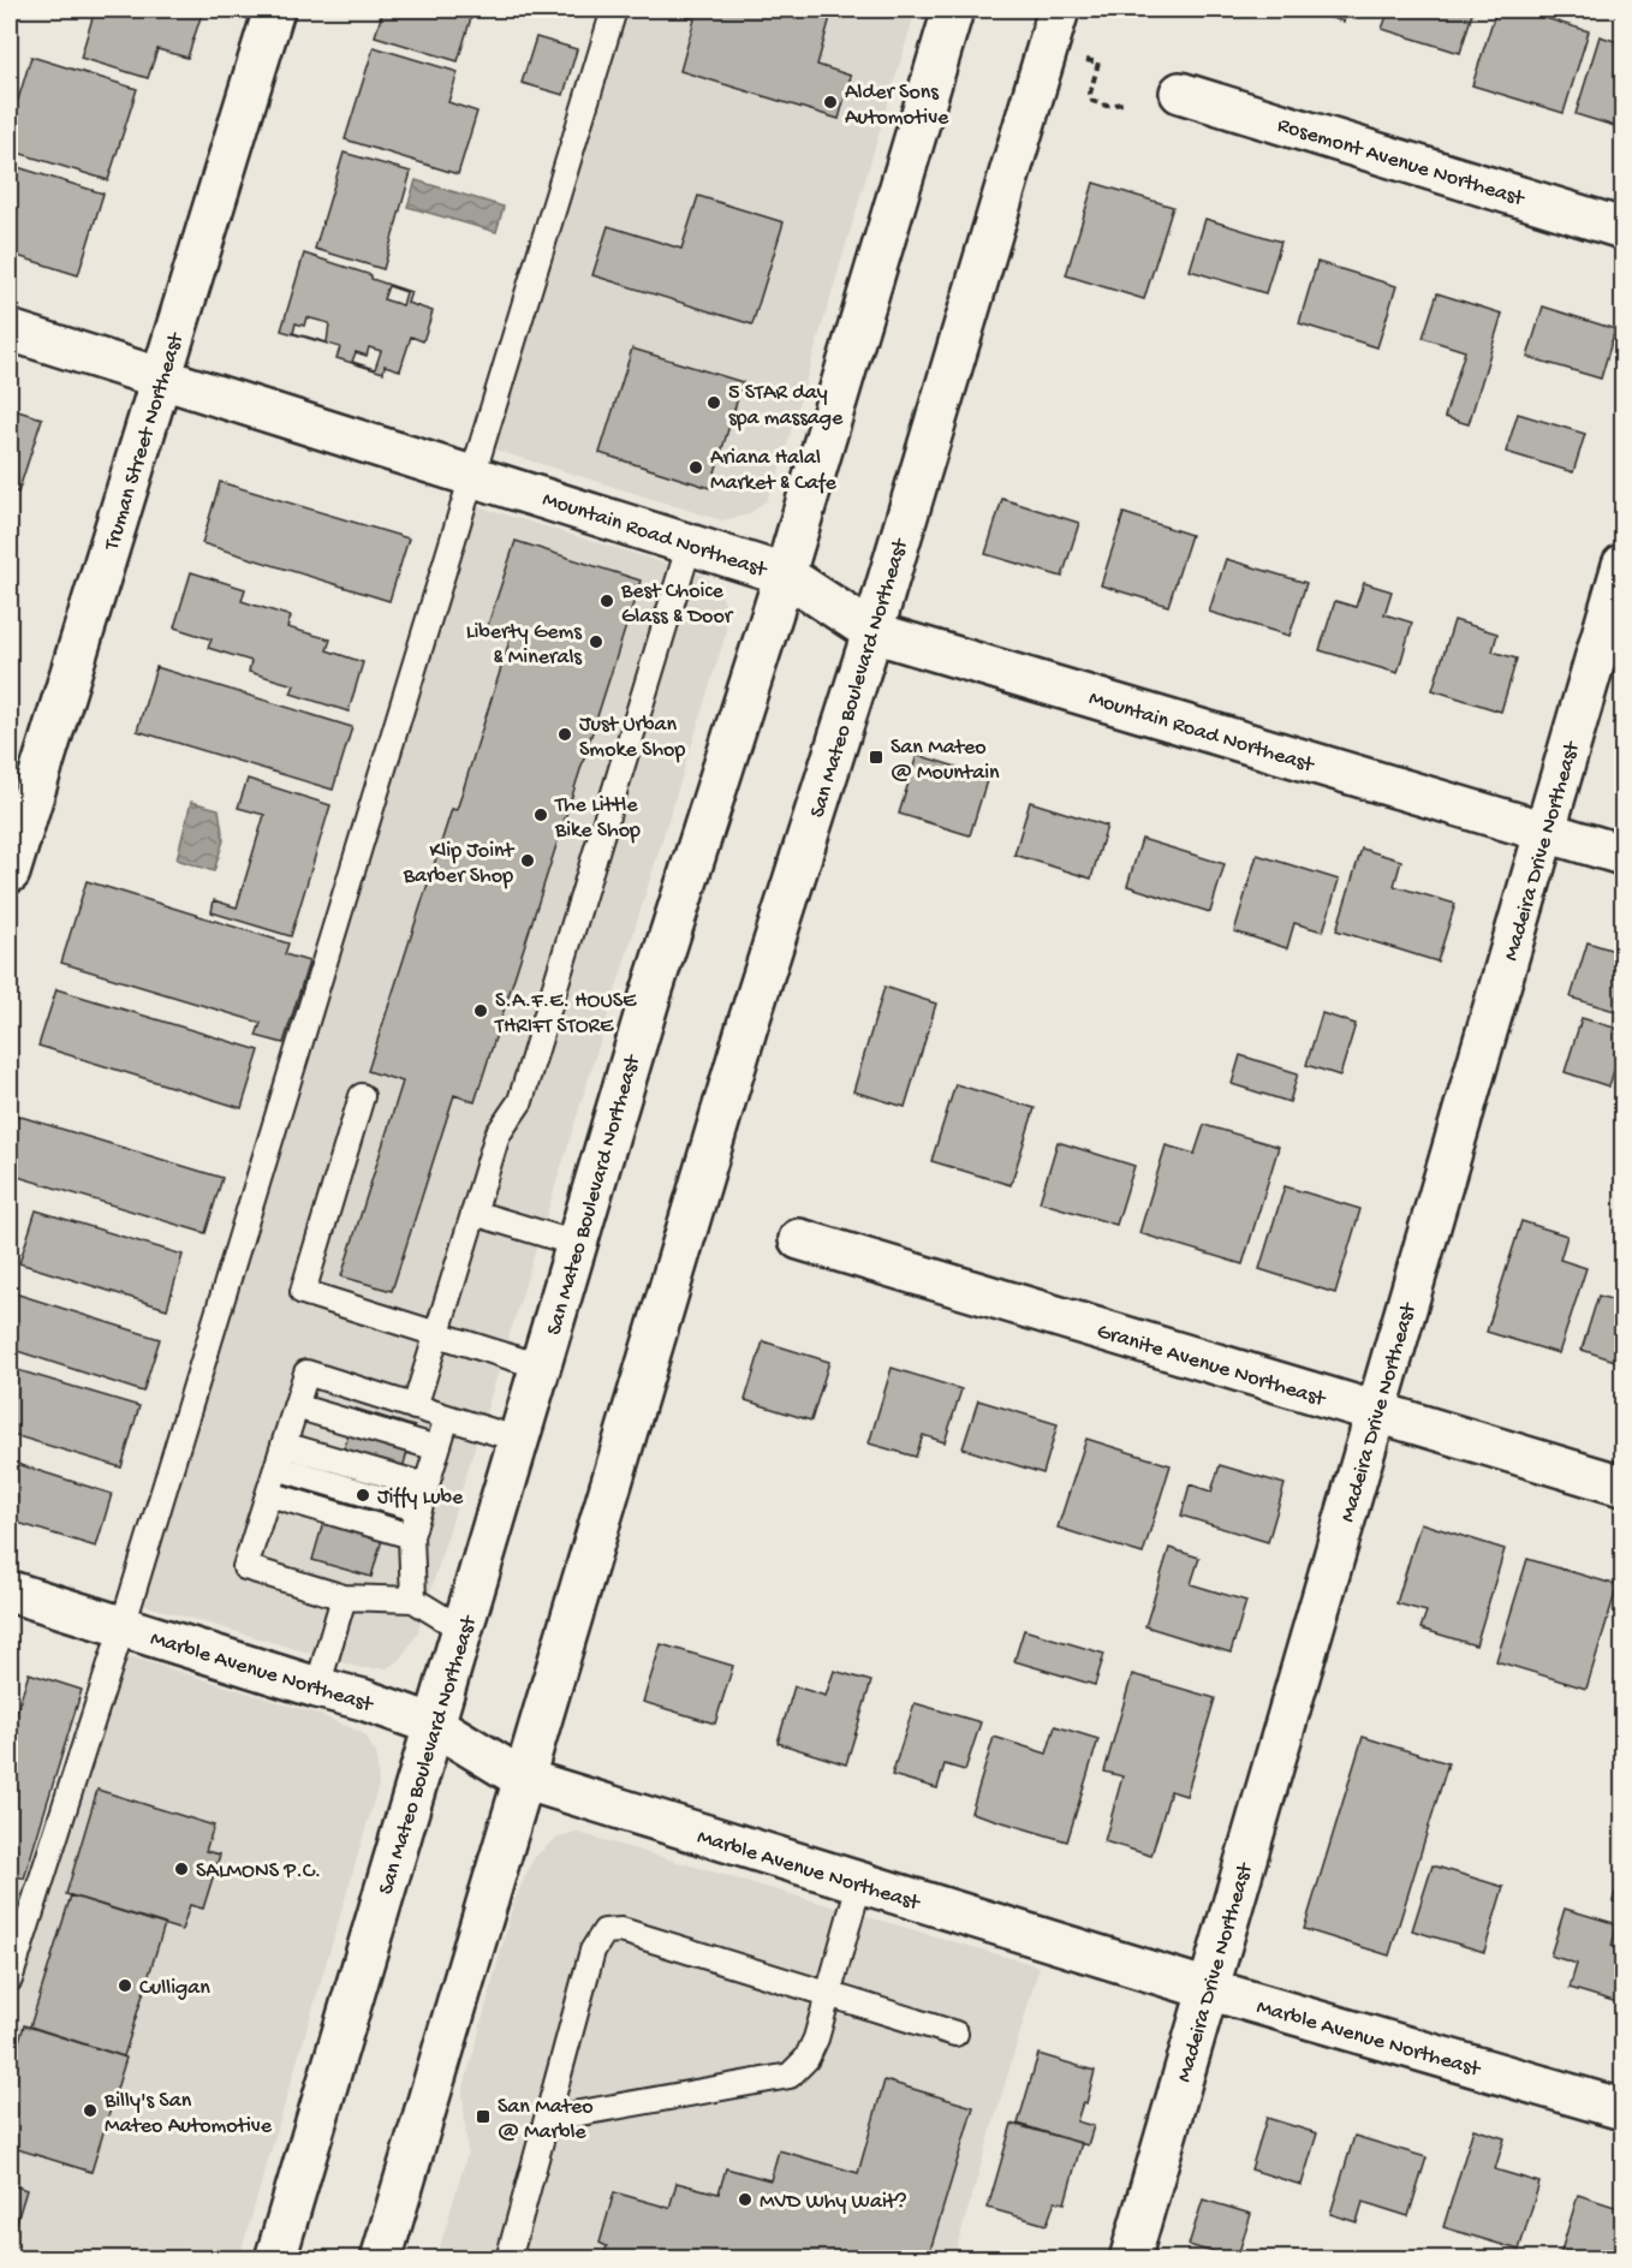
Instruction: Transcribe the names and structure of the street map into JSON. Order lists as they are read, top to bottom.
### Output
{
  "streets": {
    "street": [
      "Rosemont Avenue Northeast",
      "Truman Street Northeast",
      "Mountain Road Northeast",
      "San Mateo Boulevard Northeast",
      "Madeira Drive Northeast",
      "Granite Avenue Northeast",
      "Marble Avenue Northeast"
    ]
  },
  "crossings": [
    ["Truman Street Northeast", "Mountain Road Northeast"],
    ["Mountain Road Northeast", "San Mateo Boulevard Northeast"],
    ["Mountain Road Northeast", "Madeira Drive Northeast"],
    ["San Mateo Boulevard Northeast", "Marble Avenue Northeast"],
    ["Madeira Drive Northeast", "Granite Avenue Northeast"],
    ["Madeira Drive Northeast", "Marble Avenue Northeast"]
  ],
  "places": {
    "other": [
      "Alder Sons Automotive",
      "5 STAR day spa massage",
      "Ariana Halal Market & Cafe",
      "Best Choice Glass & Door",
      "Liberty Gems & Minerals",
      "Just Urban Smoke Shop",
      "The Little Bike Shop",
      "Klip Joint Barber Shop",
      "S.A.F.E. HOUSE THRIFT STORE",
      "Jiffy Lube",
      "SALMONS P.C.",
      "Culligan",
      "Billy's San Mateo Automotive",
      "MVD Why Wait?"
    ],
    "transit": ["San Mateo @ Mountain", "San Mateo @ Marble"]
  }
}
